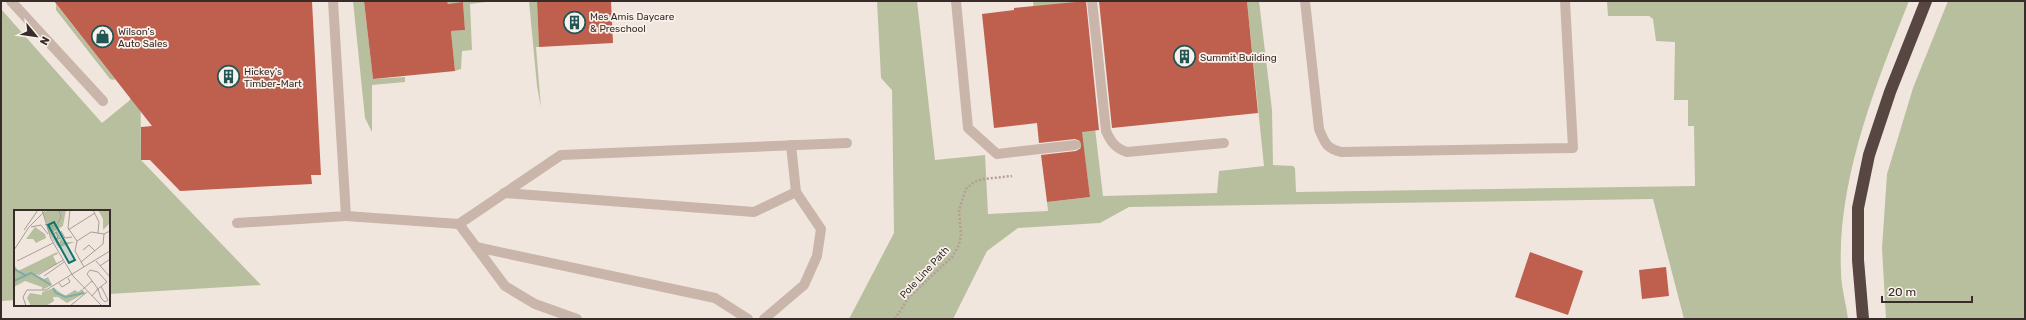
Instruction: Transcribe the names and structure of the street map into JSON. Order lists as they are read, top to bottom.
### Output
{
  "streets": {
    "path": ["Pole Line Path"]
  },
  "places": {
    "building": ["Mes Amis Daycare & Preschool", "Summit Building", "Hickey's Timber-Mart"],
    "shop": ["Wilson's Auto Sales"]
  },
  "scale_bar": "20 m",
  "north": "bottom right"
}
